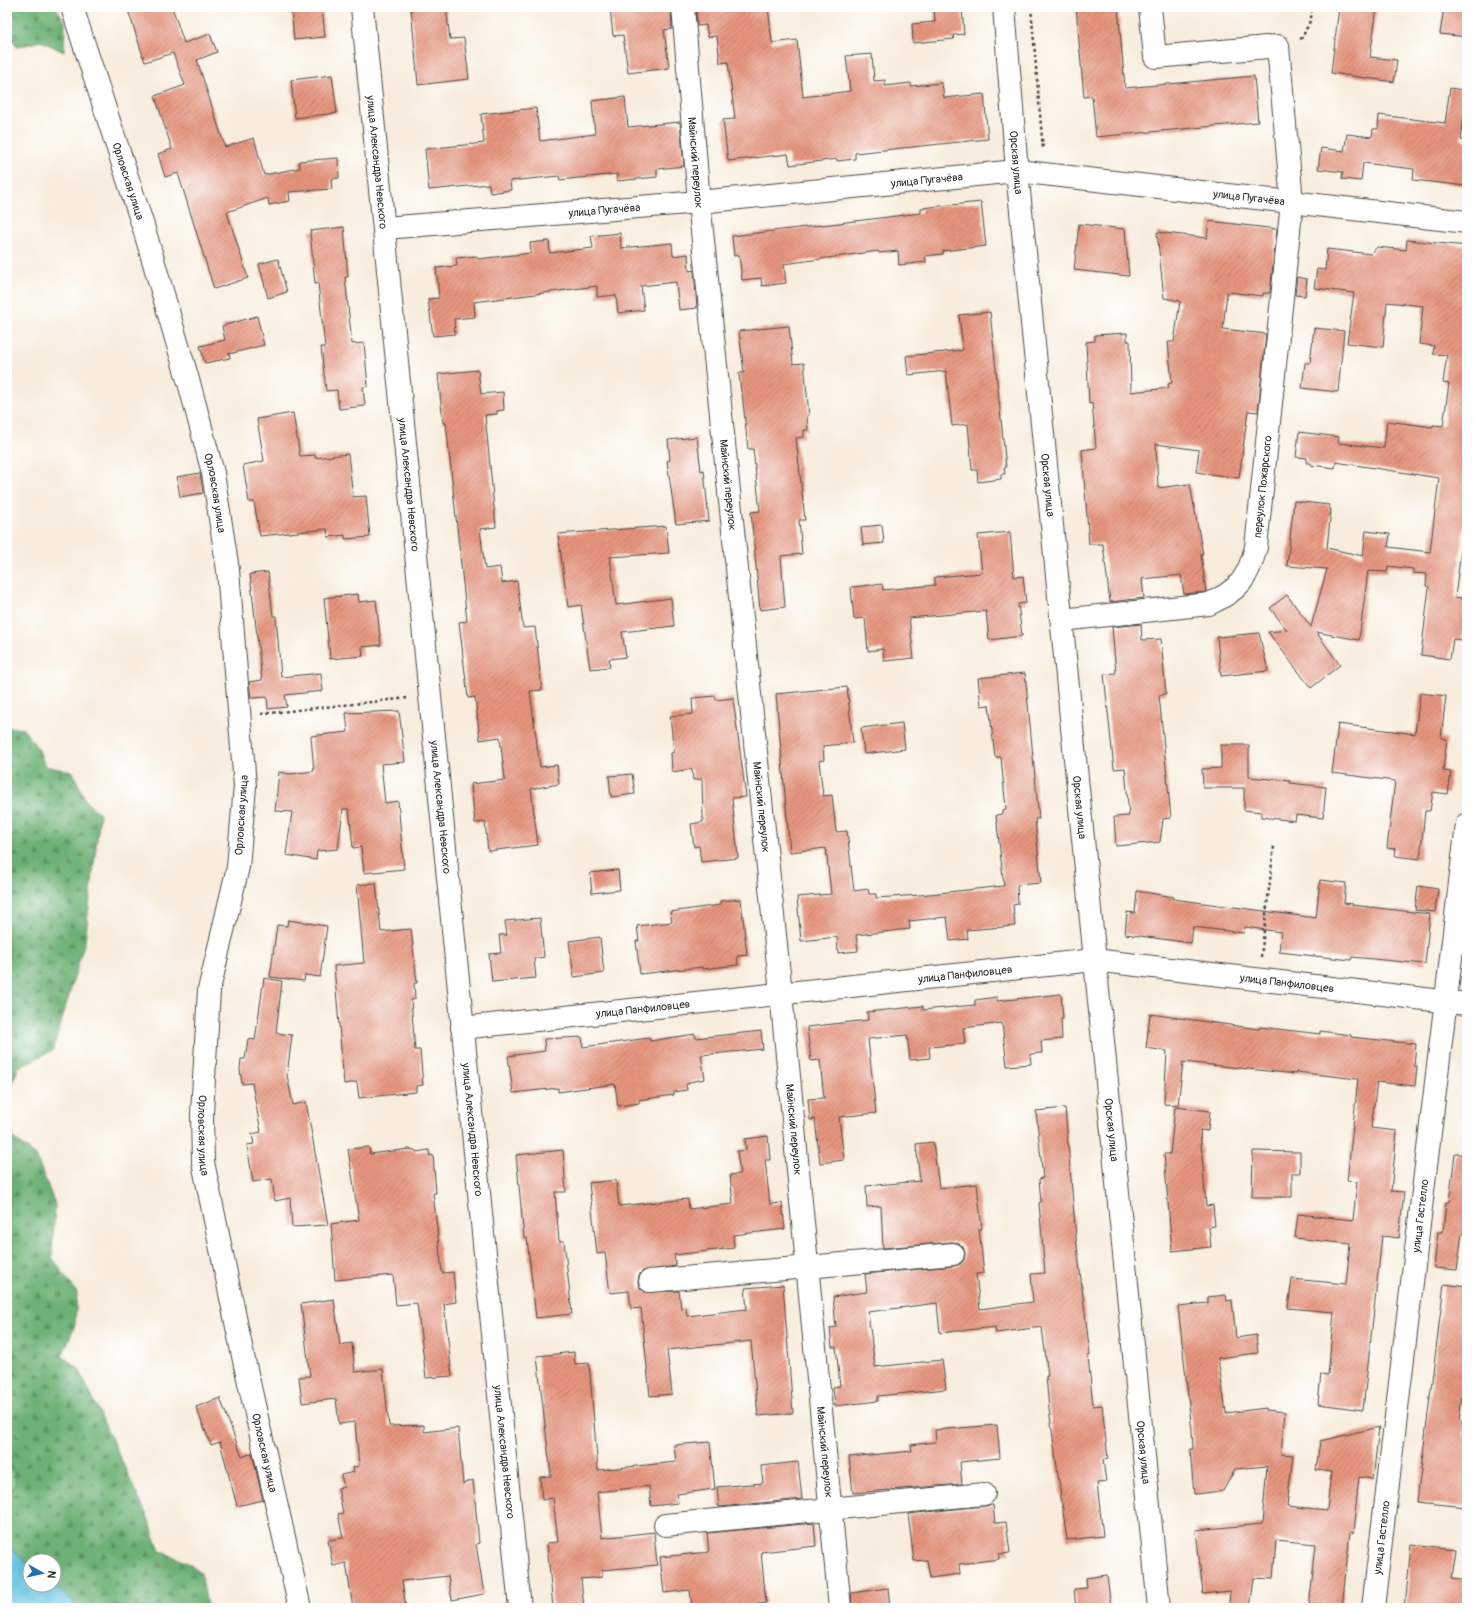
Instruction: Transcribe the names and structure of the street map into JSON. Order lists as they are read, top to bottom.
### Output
{
  "streets": {
    "street": [
      "улица Александра Невского",
      "Майнский переулок",
      "Орская улица",
      "улица Пугачёва",
      "Орловская улица",
      "переулок Пожарского",
      "улица Панфиловцев",
      "улица Гастелло"
    ]
  },
  "crossings": [
    ["улица Александра Невского", "улица Пугачёва"],
    ["улица Александра Невского", "улица Панфиловцев"],
    ["Майнский переулок", "улица Пугачёва"],
    ["Майнский переулок", "улица Панфиловцев"],
    ["Орская улица", "улица Пугачёва"],
    ["Орская улица", "переулок Пожарского"],
    ["Орская улица", "улица Панфиловцев"],
    ["улица Пугачёва", "переулок Пожарского"],
    ["улица Панфиловцев", "улица Гастелло"]
  ],
  "north": "right"
}
